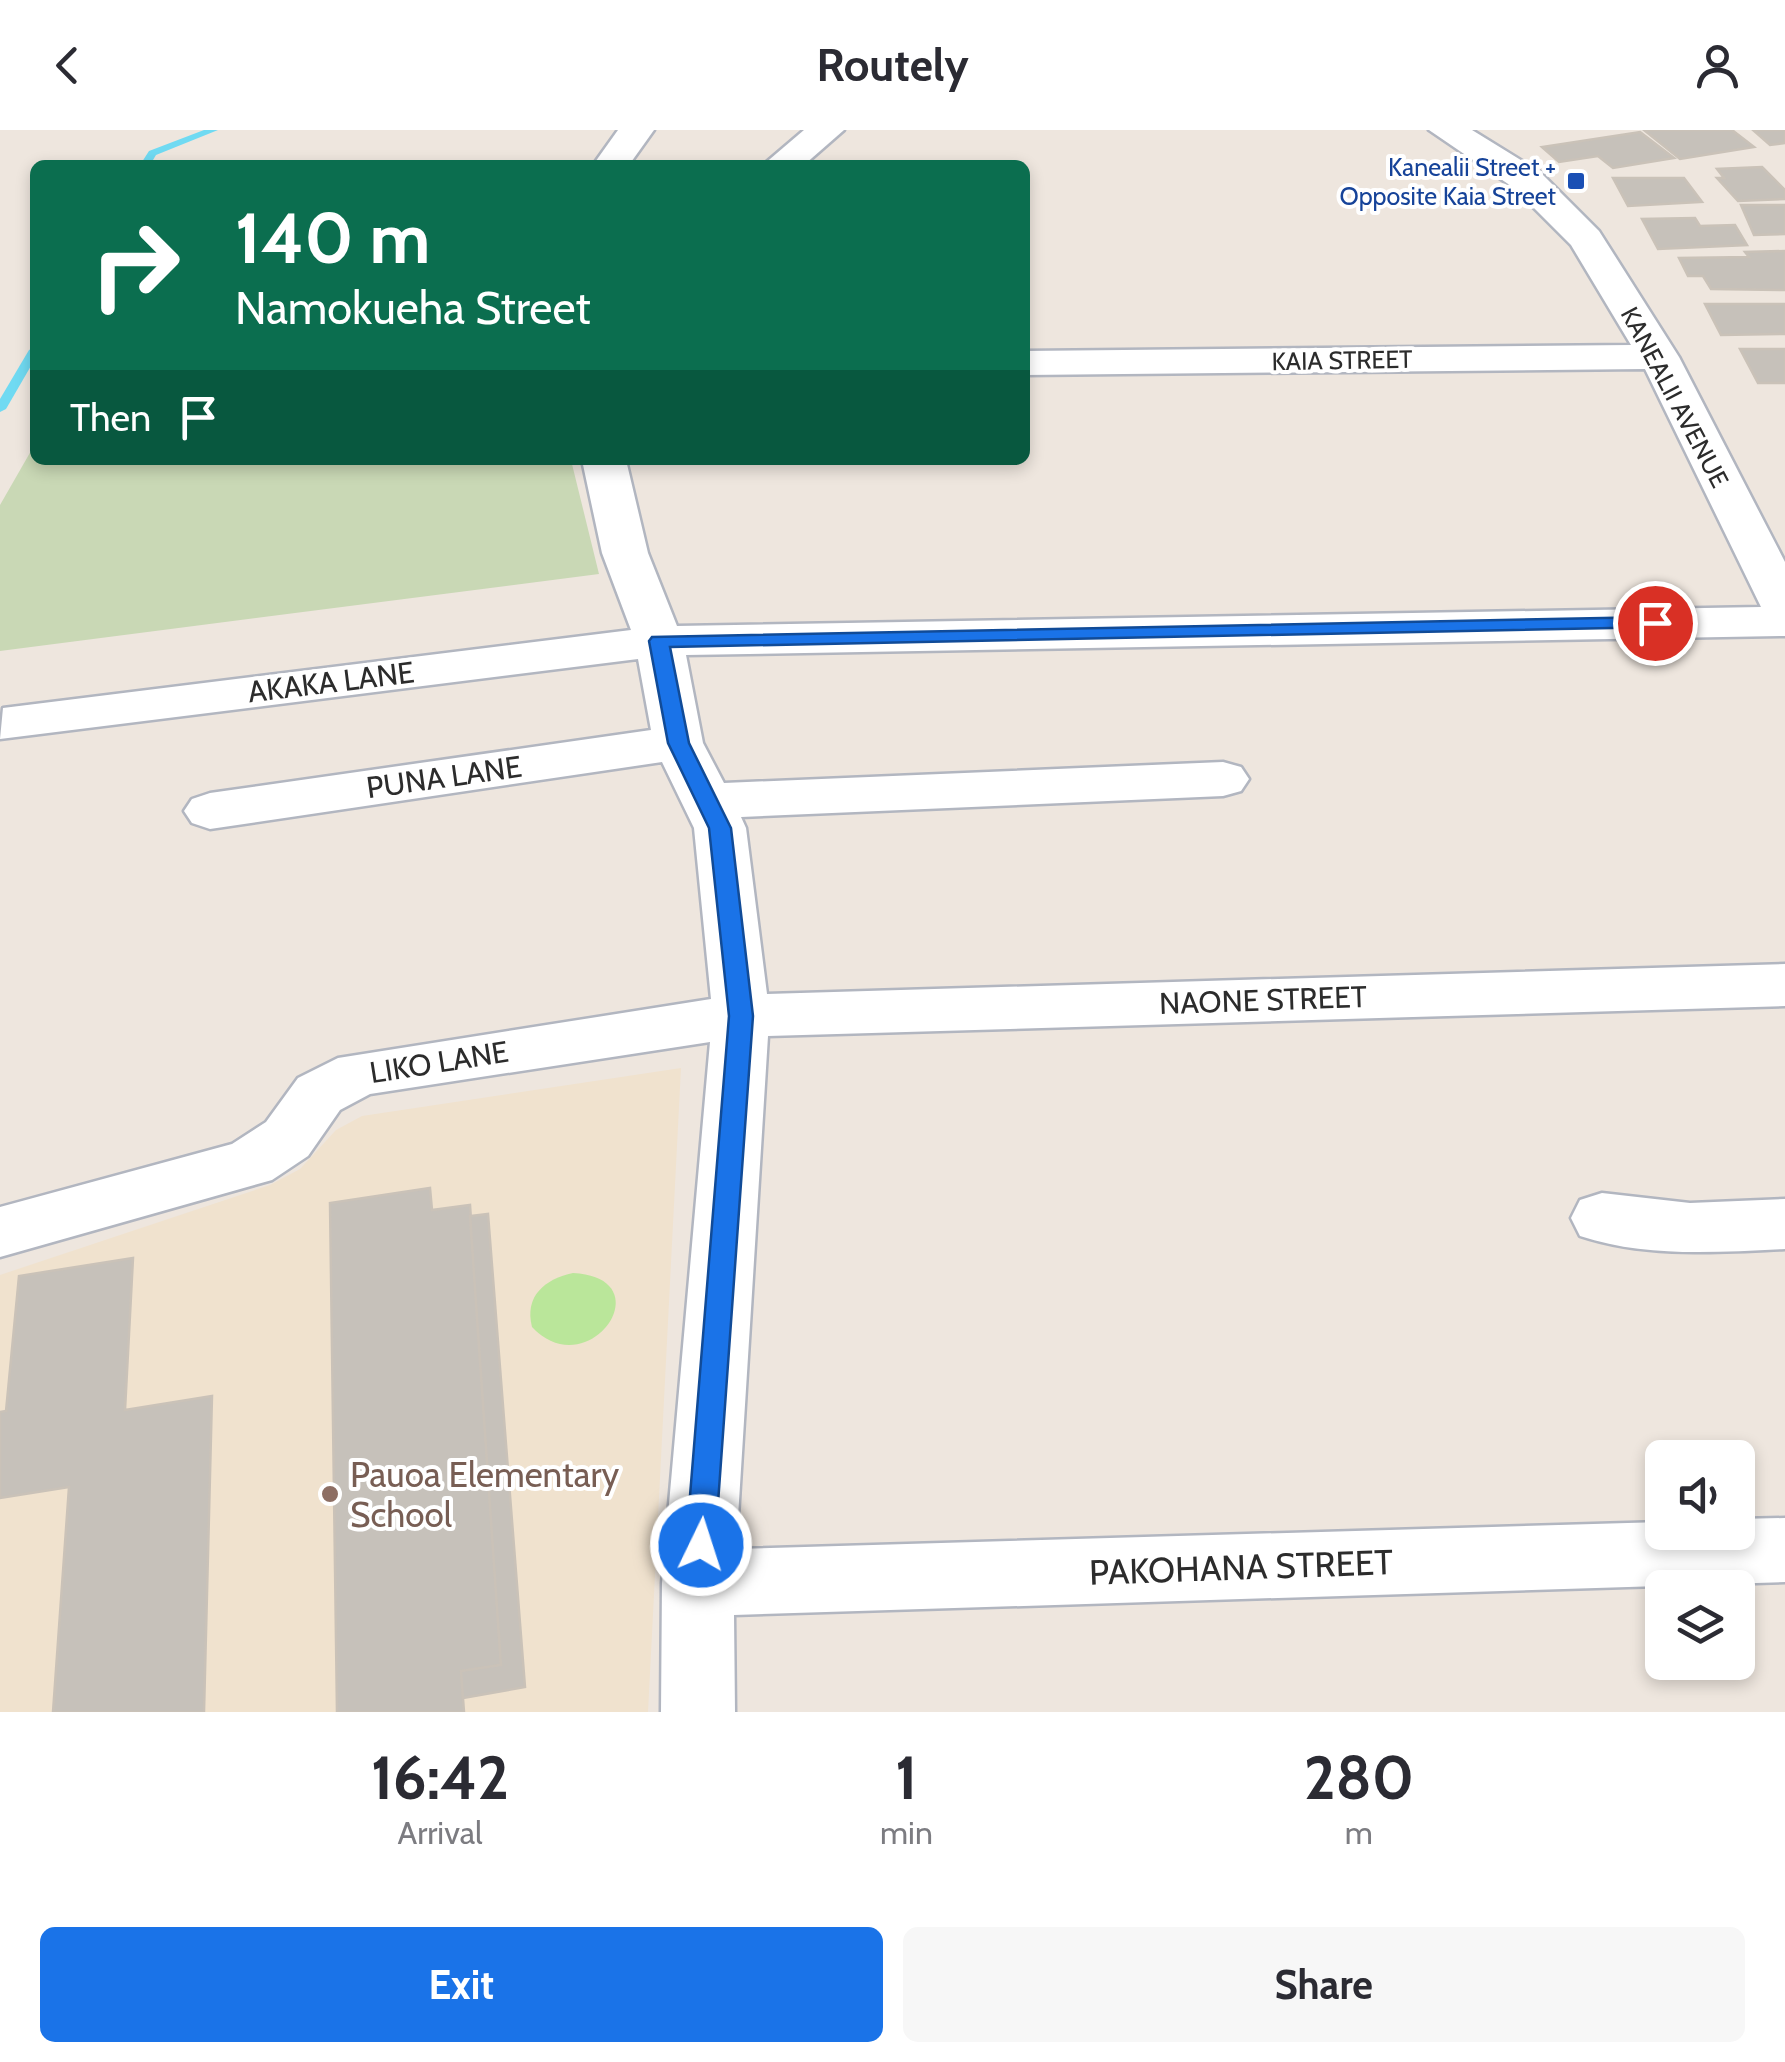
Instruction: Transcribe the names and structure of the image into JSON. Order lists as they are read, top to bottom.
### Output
{
  "streets": {
    "street": [
      "KAIA STREET",
      "KANEALII AVENUE",
      "AKAKA LANE",
      "PUNA LANE",
      "NAONE STREET",
      "LIKO LANE",
      "PAKOHANA STREET"
    ]
  },
  "crossings": [
    ["KAIA STREET", "KANEALII AVENUE"],
    ["NAONE STREET", "LIKO LANE"]
  ],
  "places": {
    "transit": ["Kanealii Street + Opposite Kaia Street"],
    "other": ["Pauoa Elementary School"]
  },
  "page": {
    "header": "Routely",
    "turn": ["140 m", "Namokueha Street"],
    "then": "Then",
    "eta": [
      "16:42",
      "Arrival",
      "1",
      "min",
      "280",
      "m"
    ],
    "buttons": ["Exit", "Share"]
  }
}
